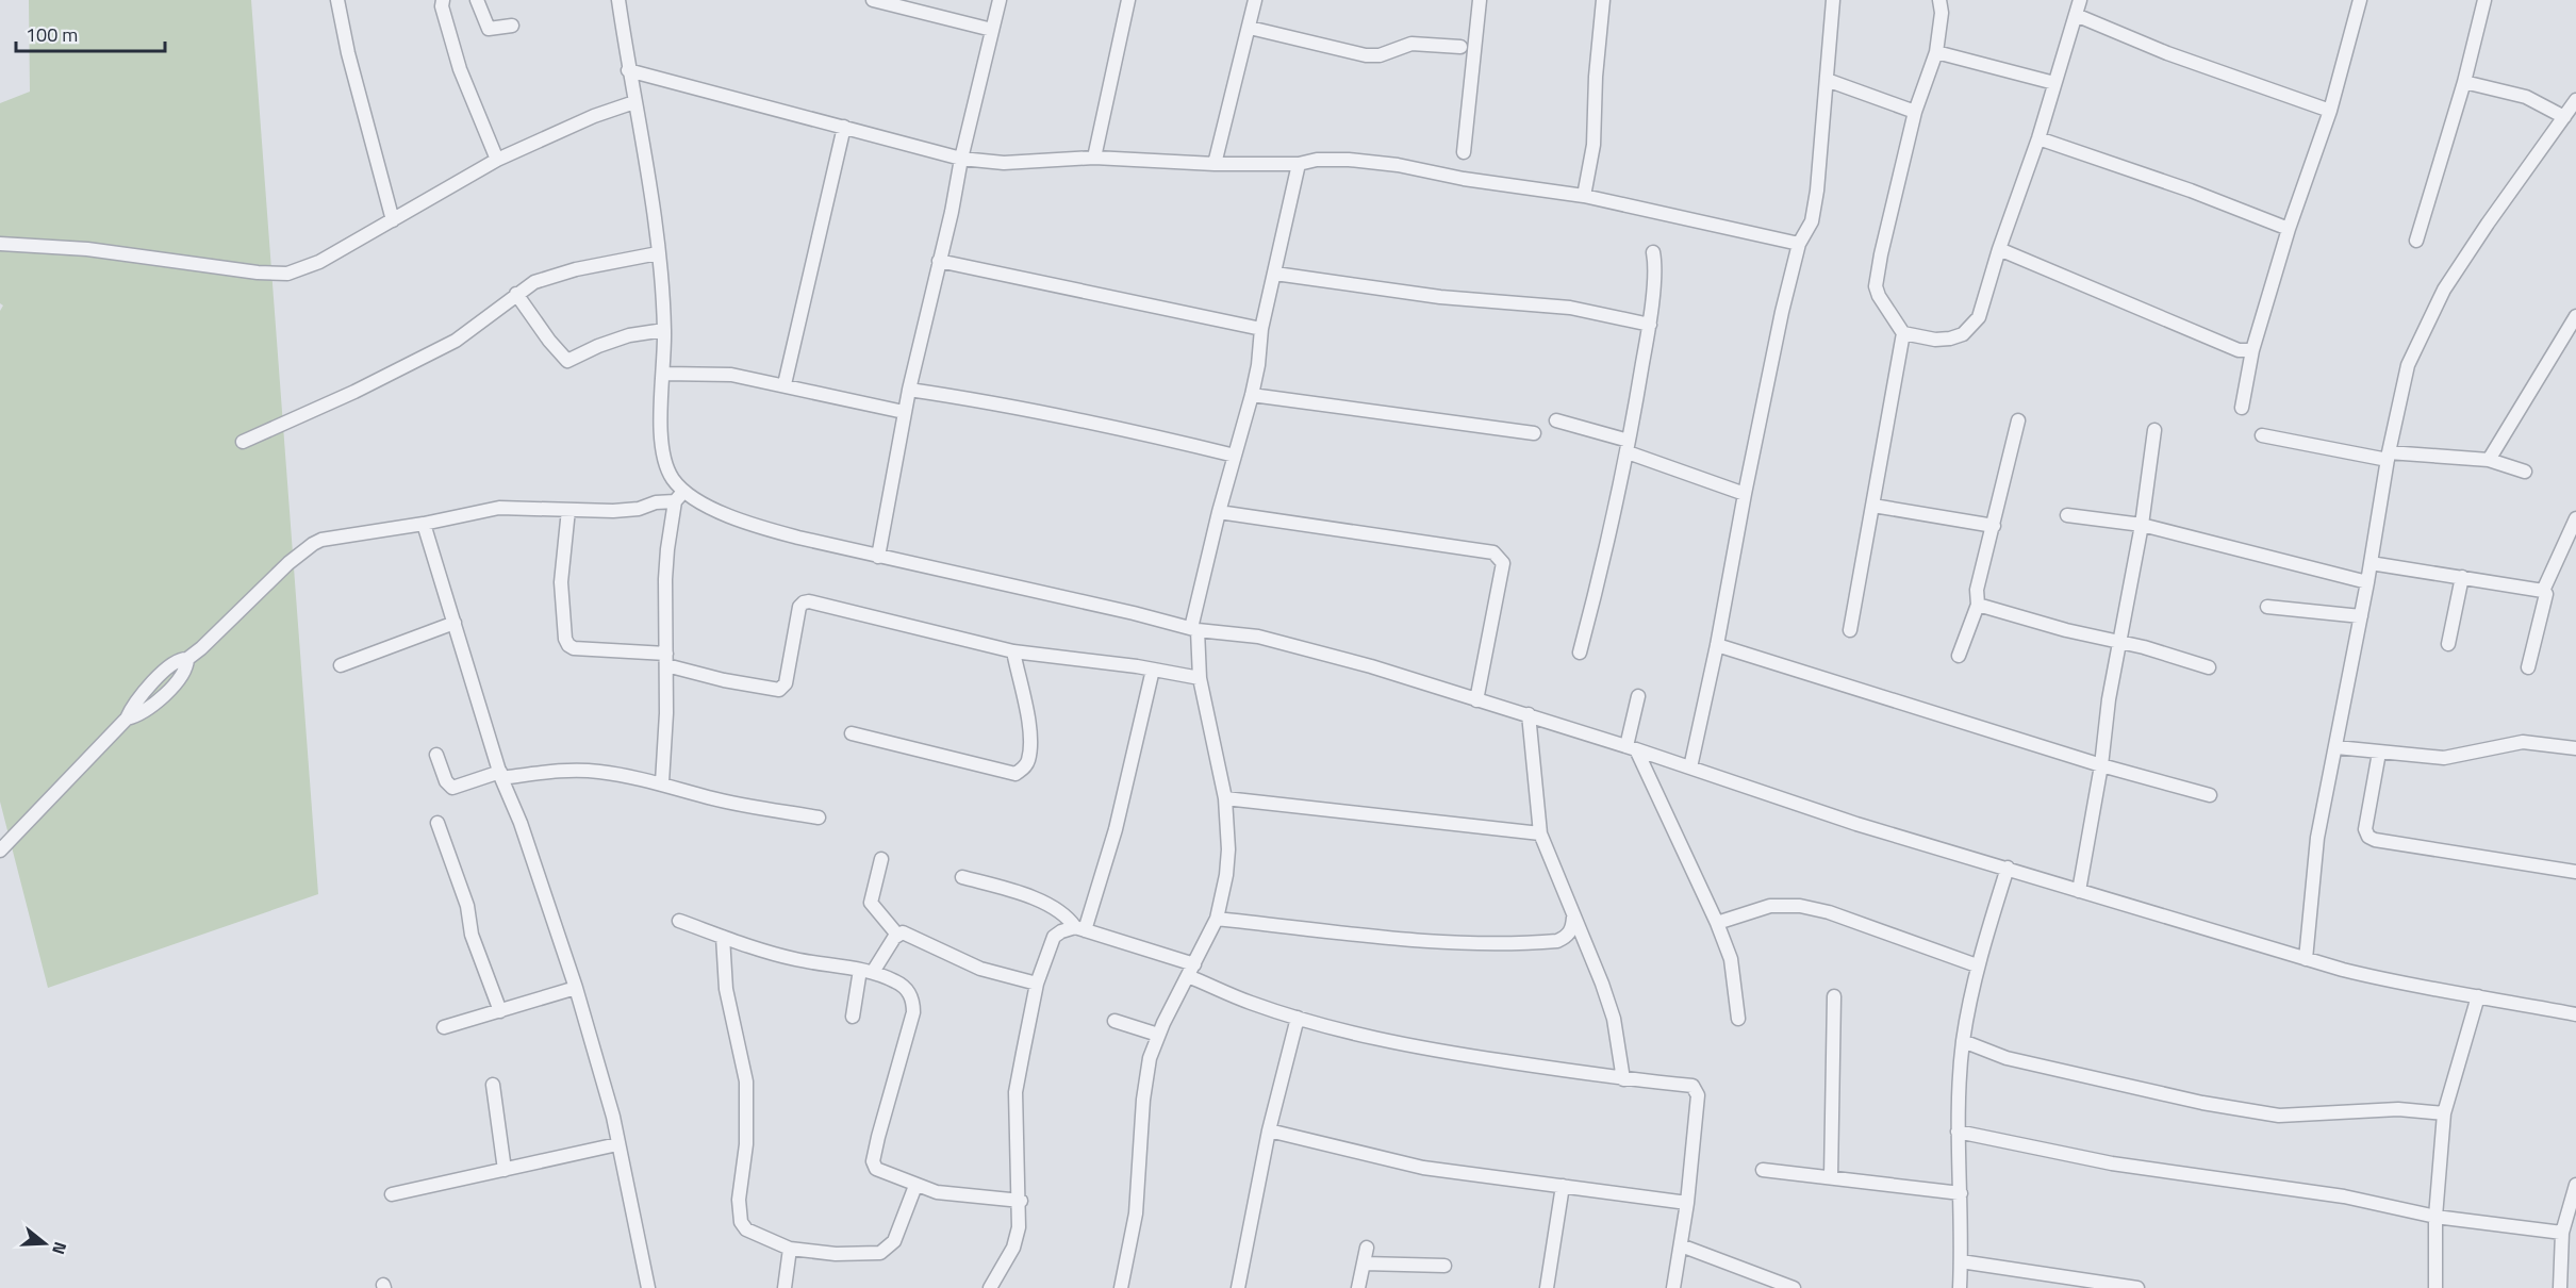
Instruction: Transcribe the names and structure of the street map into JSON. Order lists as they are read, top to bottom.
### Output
{
  "scale_bar": "100 m",
  "north": "right"
}
